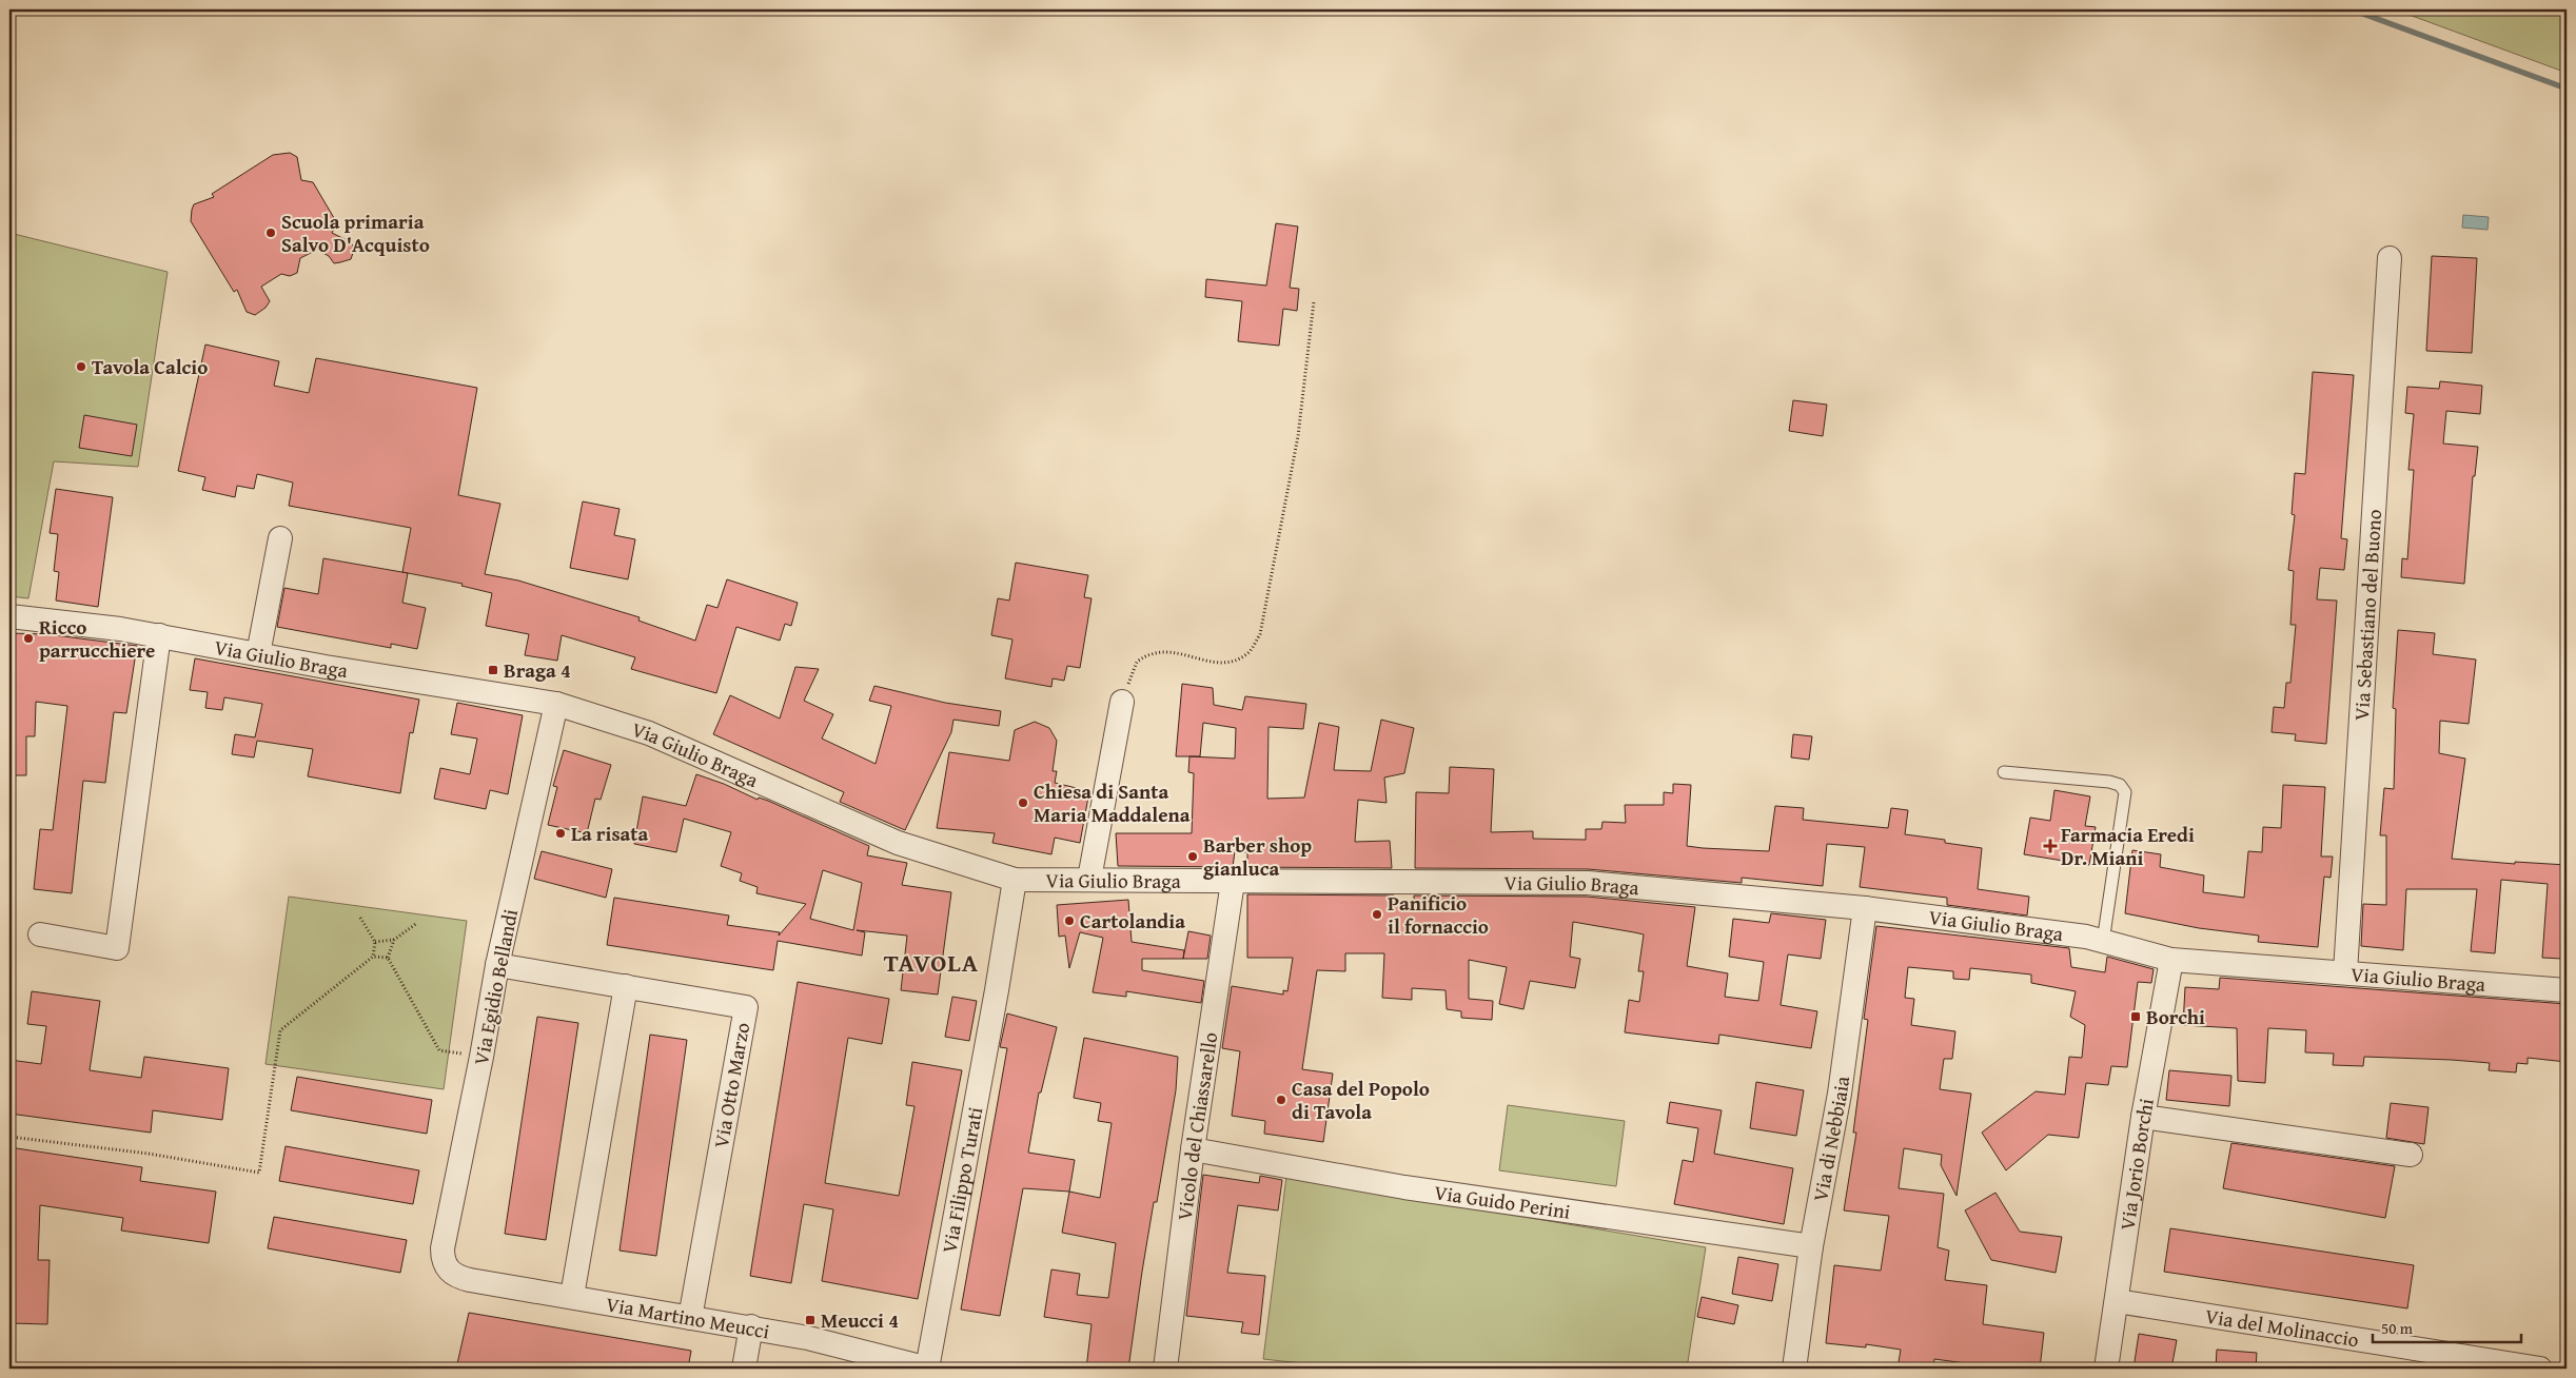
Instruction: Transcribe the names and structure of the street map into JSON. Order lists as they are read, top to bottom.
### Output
{
  "streets": {
    "street": [
      "Via Sebastiano del Buono",
      "Via Giulio Braga",
      "Via Egidio Bellandi",
      "Via Otto Marzo",
      "Vicolo del Chiassarello",
      "Via di Nebbiaia",
      "Via Jorio Borchi",
      "Via Filippo Turati",
      "Via Guido Perini",
      "Via Martino Meucci",
      "Via del Molinaccio"
    ]
  },
  "crossings": [
    ["Via Sebastiano del Buono", "Via Giulio Braga"],
    ["Via Giulio Braga", "Via Egidio Bellandi"],
    ["Via Giulio Braga", "Vicolo del Chiassarello"],
    ["Via Giulio Braga", "Via di Nebbiaia"],
    ["Via Giulio Braga", "Via Jorio Borchi"],
    ["Via Giulio Braga", "Via Filippo Turati"],
    ["Via Egidio Bellandi", "Via Otto Marzo"],
    ["Via Egidio Bellandi", "Via Martino Meucci"],
    ["Via Otto Marzo", "Via Martino Meucci"],
    ["Vicolo del Chiassarello", "Via Guido Perini"],
    ["Via di Nebbiaia", "Via Guido Perini"],
    ["Via Jorio Borchi", "Via del Molinaccio"],
    ["Via Filippo Turati", "Via Martino Meucci"]
  ],
  "districts": ["TAVOLA"],
  "places": {
    "other": [
      "Scuola primaria Salvo D'Acquisto",
      "Tavola Calcio",
      "Ricco parrucchiere",
      "Chiesa di Santa Maria Maddalena",
      "La risata",
      "Barber shop gianluca",
      "Panificio il fornaccio",
      "Cartolandia",
      "Casa del Popolo di Tavola"
    ],
    "transit": ["Braga 4", "Borchi", "Meucci 4"],
    "health": ["Farmacia Eredi Dr. Miani"]
  },
  "scale_bar": "50 m"
}
